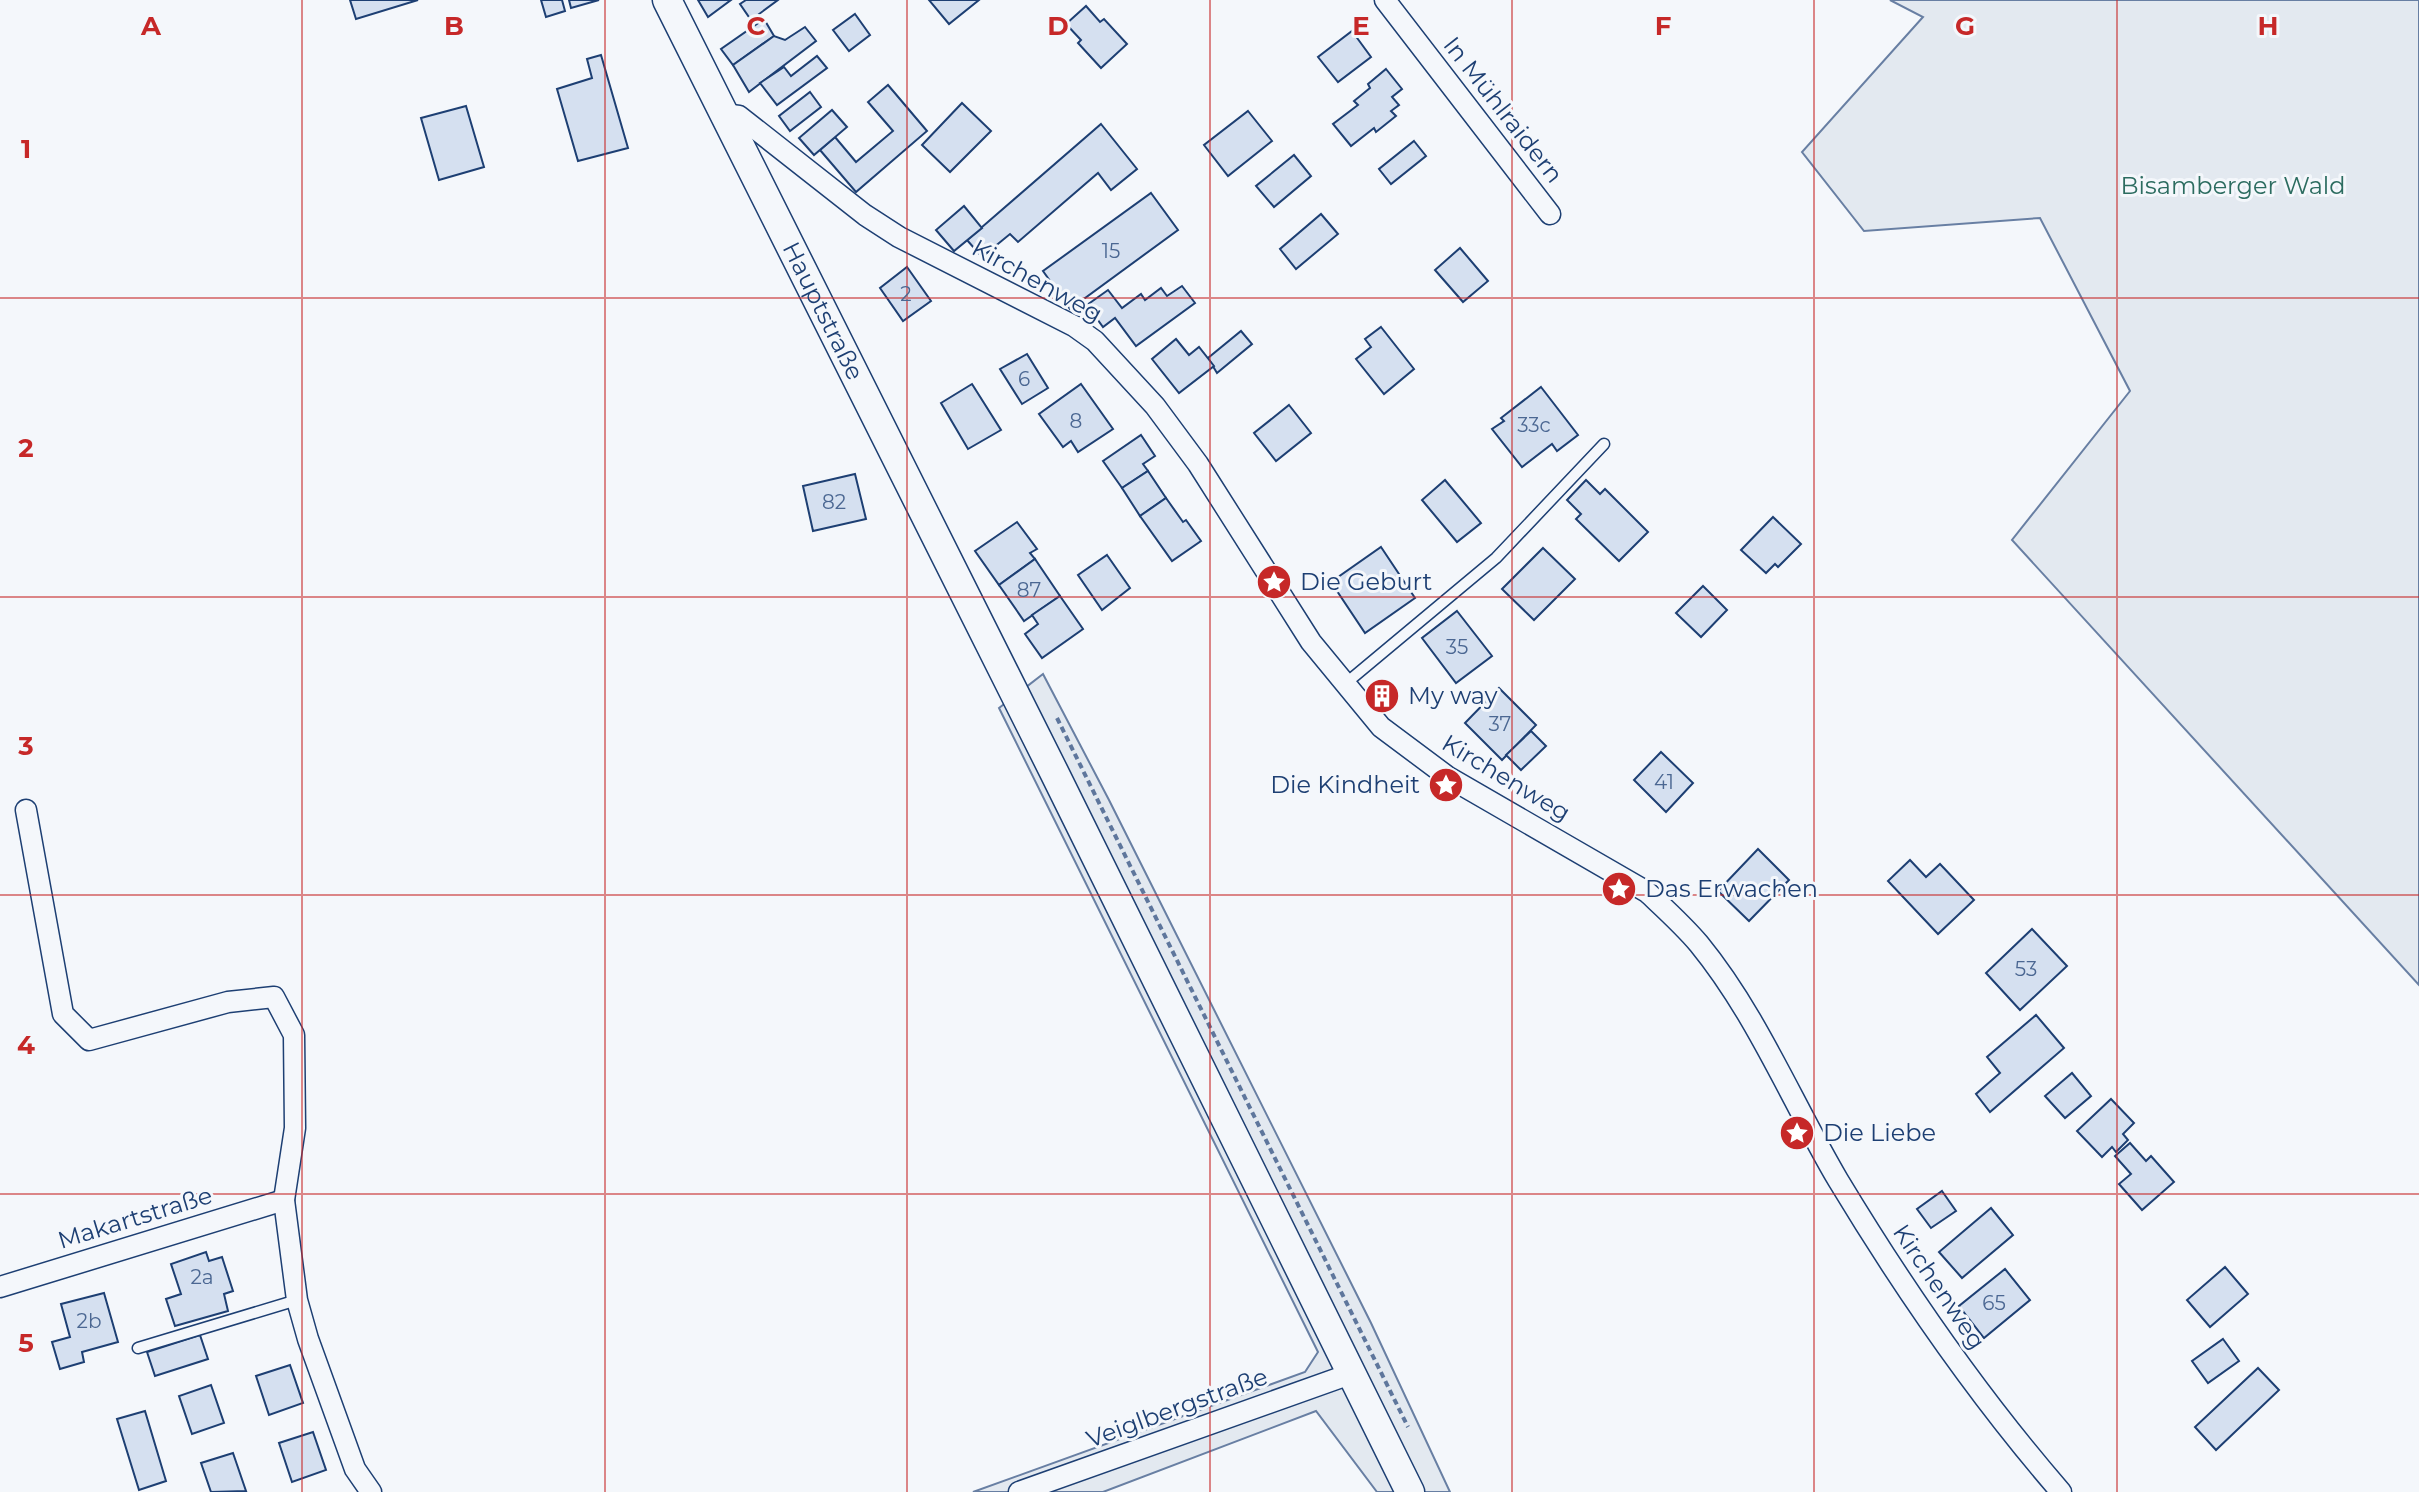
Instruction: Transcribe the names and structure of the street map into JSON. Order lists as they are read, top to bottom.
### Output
{
  "streets": {
    "main road": ["Hauptstraße"],
    "street": [
      "In Mühlraidern",
      "Kirchenweg",
      "Makartstraße",
      "Veiglbergstraße"
    ]
  },
  "crossings": [
    ["Kirchenweg", "Hauptstraße"],
    ["Hauptstraße", "Veiglbergstraße"]
  ],
  "parks": ["Bisamberger Wald"],
  "places": {
    "place": [
      "Die Geburt",
      "Die Kindheit",
      "Das Erwachen",
      "Die Liebe"
    ],
    "building": ["My way"]
  },
  "house_numbers": [
    "15",
    "2",
    "6",
    "8",
    "33c",
    "82",
    "87",
    "35",
    "37",
    "41",
    "53",
    "2a",
    "65",
    "2b"
  ],
  "grid": {
    "columns": [
      "A",
      "B",
      "C",
      "D",
      "E",
      "F",
      "G",
      "H"
    ],
    "rows": [
      "1",
      "2",
      "3",
      "4",
      "5"
    ]
  }
}
